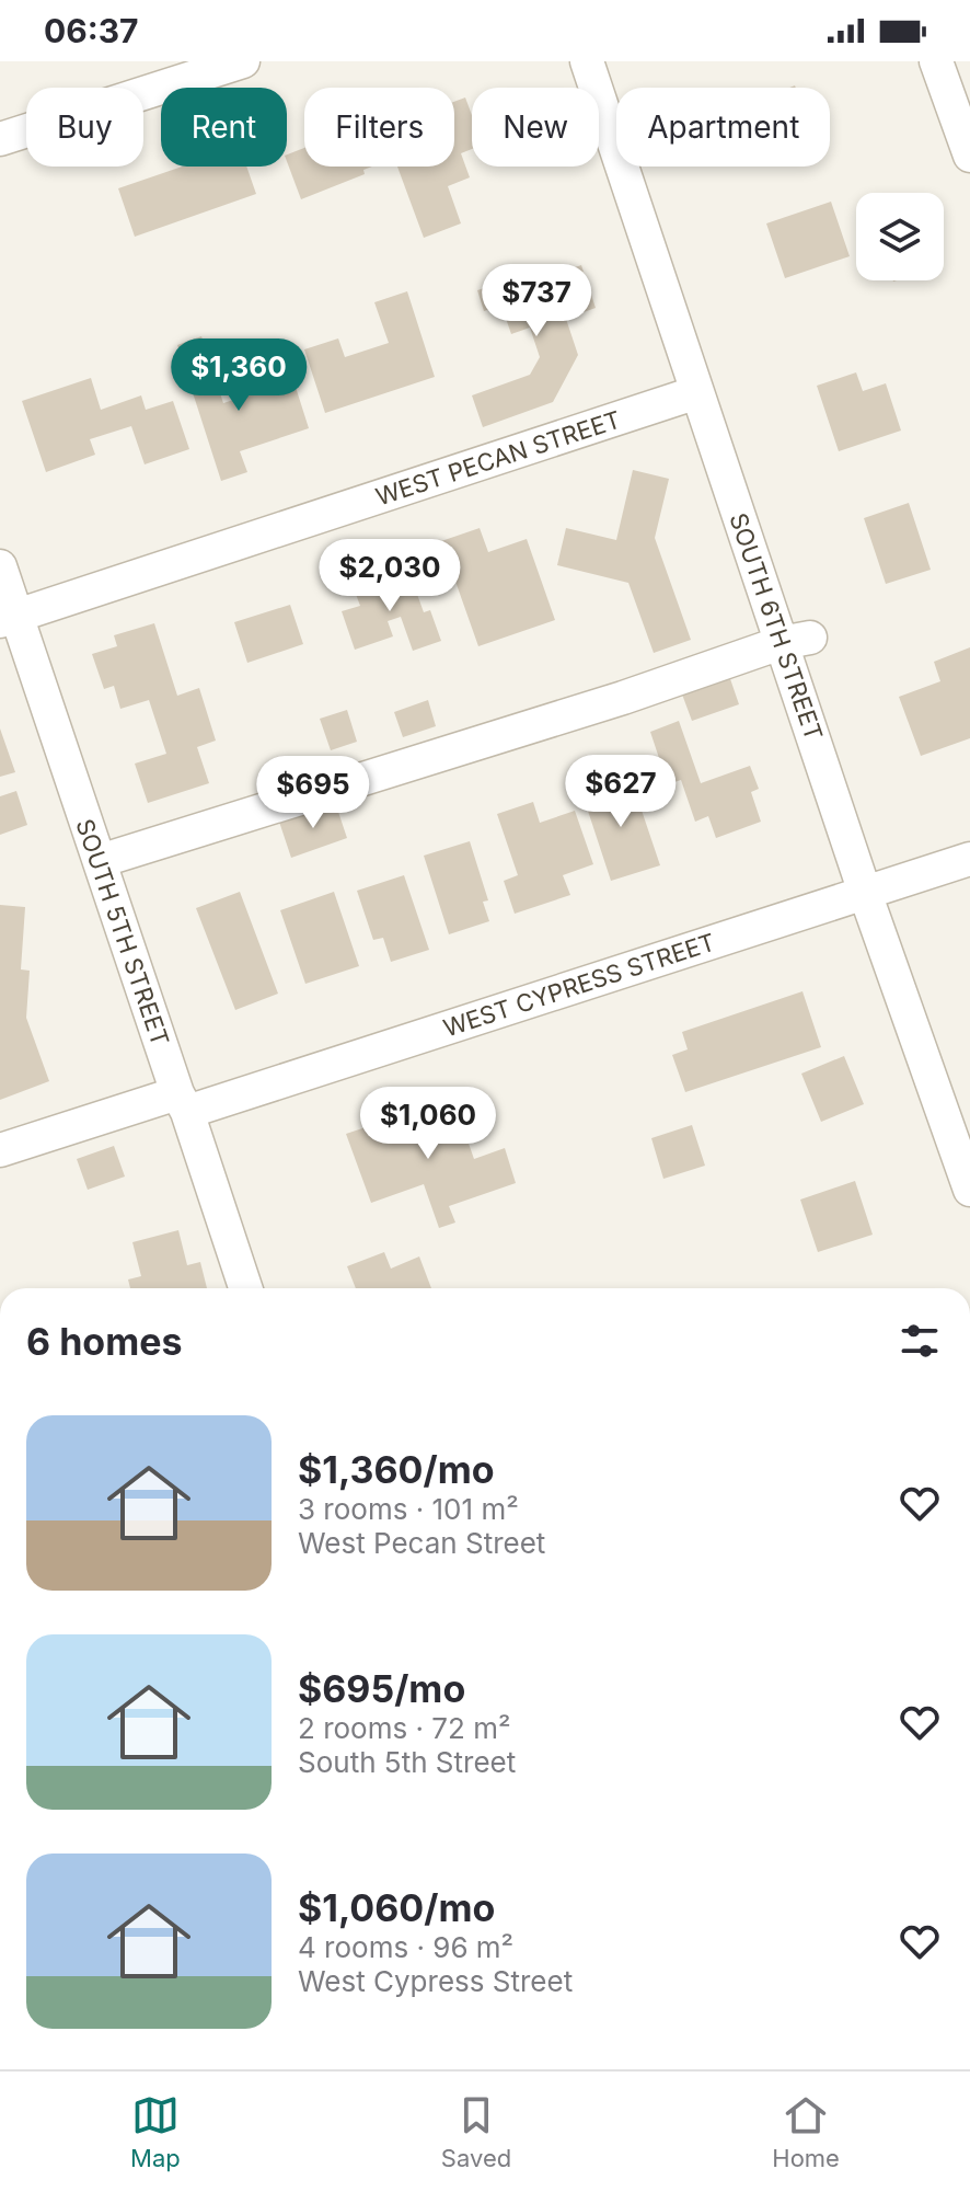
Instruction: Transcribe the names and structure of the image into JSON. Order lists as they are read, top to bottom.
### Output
{
  "streets": {
    "street": [
      "WEST PECAN STREET",
      "SOUTH 6TH STREET",
      "SOUTH 5TH STREET",
      "WEST CYPRESS STREET"
    ]
  },
  "crossings": [
    ["WEST PECAN STREET", "SOUTH 6TH STREET"],
    ["WEST PECAN STREET", "SOUTH 5TH STREET"],
    ["SOUTH 6TH STREET", "WEST CYPRESS STREET"],
    ["SOUTH 5TH STREET", "WEST CYPRESS STREET"]
  ],
  "page": {
    "status": "06:37",
    "chip": [
      "Buy",
      "Rent",
      "Filters",
      "New",
      "Apartment"
    ],
    "price": [
      "$737",
      "$1,360",
      "$2,030",
      "$627",
      "$695",
      "$1,060"
    ],
    "heading": "6 homes",
    "list": [
      {
        "name": "$1,360/mo",
        "note": "3 rooms · 101 m² · West Pecan Street"
      },
      {
        "name": "$695/mo",
        "note": "2 rooms · 72 m² · South 5th Street"
      },
      {
        "name": "$1,060/mo",
        "note": "4 rooms · 96 m² · West Cypress Street"
      }
    ],
    "tabs": ["Map", "Saved", "Home"]
  }
}
